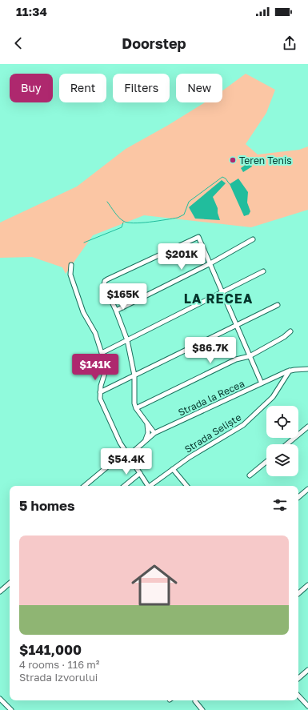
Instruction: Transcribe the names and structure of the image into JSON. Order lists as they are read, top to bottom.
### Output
{
  "streets": {
    "street": ["Strada la Recea", "Strada Seliște"]
  },
  "crossings": [
    ["Strada la Recea", "Strada Seliște"]
  ],
  "districts": ["LA RECEA"],
  "places": ["Teren Tenis"],
  "page": {
    "status": "11:34",
    "header": "Doorstep",
    "chip": [
      "Buy",
      "Rent",
      "Filters",
      "New"
    ],
    "price": [
      "$201K",
      "$165K",
      "$86.7K",
      "$141K",
      "$54.4K"
    ],
    "heading": "5 homes",
    "list": [
      {
        "name": "$141,000",
        "note": "4 rooms · 116 m² · Strada Izvorului"
      }
    ]
  }
}
